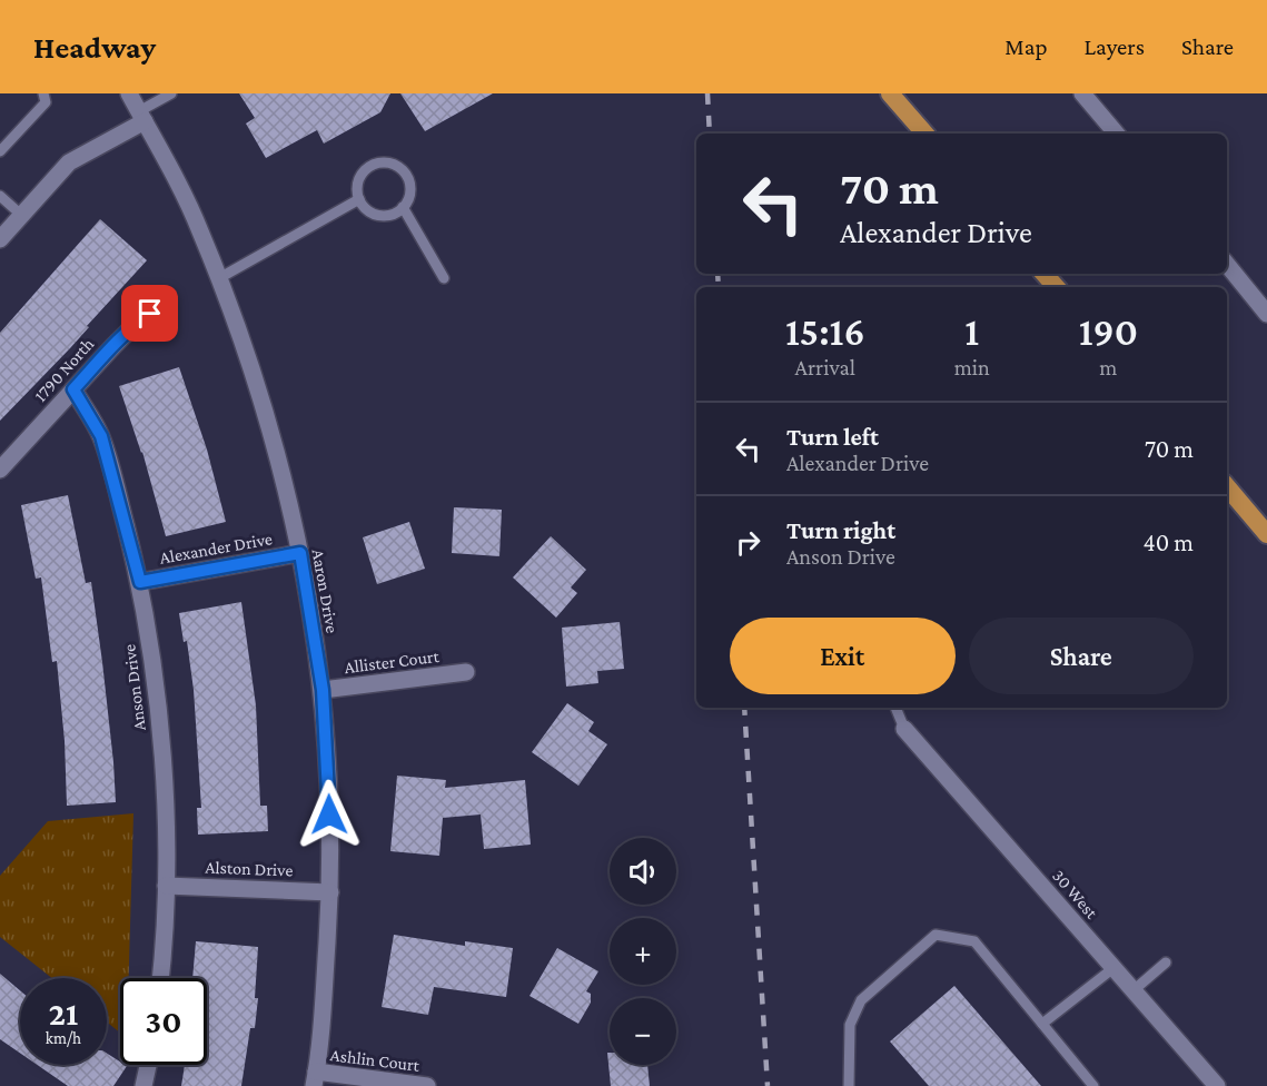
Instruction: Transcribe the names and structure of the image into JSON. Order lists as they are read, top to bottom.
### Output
{
  "streets": {
    "street": [
      "1790 North",
      "Alexander Drive",
      "Aaron Drive",
      "Allister Court",
      "Anson Drive",
      "Alston Drive",
      "30 West",
      "Ashlin Court"
    ]
  },
  "crossings": [
    ["1790 North", "Anson Drive"],
    ["Alexander Drive", "Aaron Drive"],
    ["Alexander Drive", "Anson Drive"],
    ["Aaron Drive", "Allister Court"],
    ["Aaron Drive", "Alston Drive"],
    ["Aaron Drive", "Ashlin Court"],
    ["Anson Drive", "Alston Drive"]
  ],
  "page": {
    "header": "Headway",
    "nav": ["Map", "Layers", "Share"],
    "turn": ["70 m", "Alexander Drive"],
    "eta": [
      "15:16",
      "Arrival",
      "1",
      "min",
      "190",
      "m"
    ],
    "list": [
      {
        "name": "Turn left",
        "note": "Alexander Drive",
        "value": "70 m"
      },
      {
        "name": "Turn right",
        "note": "Anson Drive",
        "value": "40 m"
      }
    ],
    "buttons": ["Exit", "Share"],
    "map_buttons": ["+", "−"],
    "speed": "21 km/h",
    "limit": "30"
  }
}
